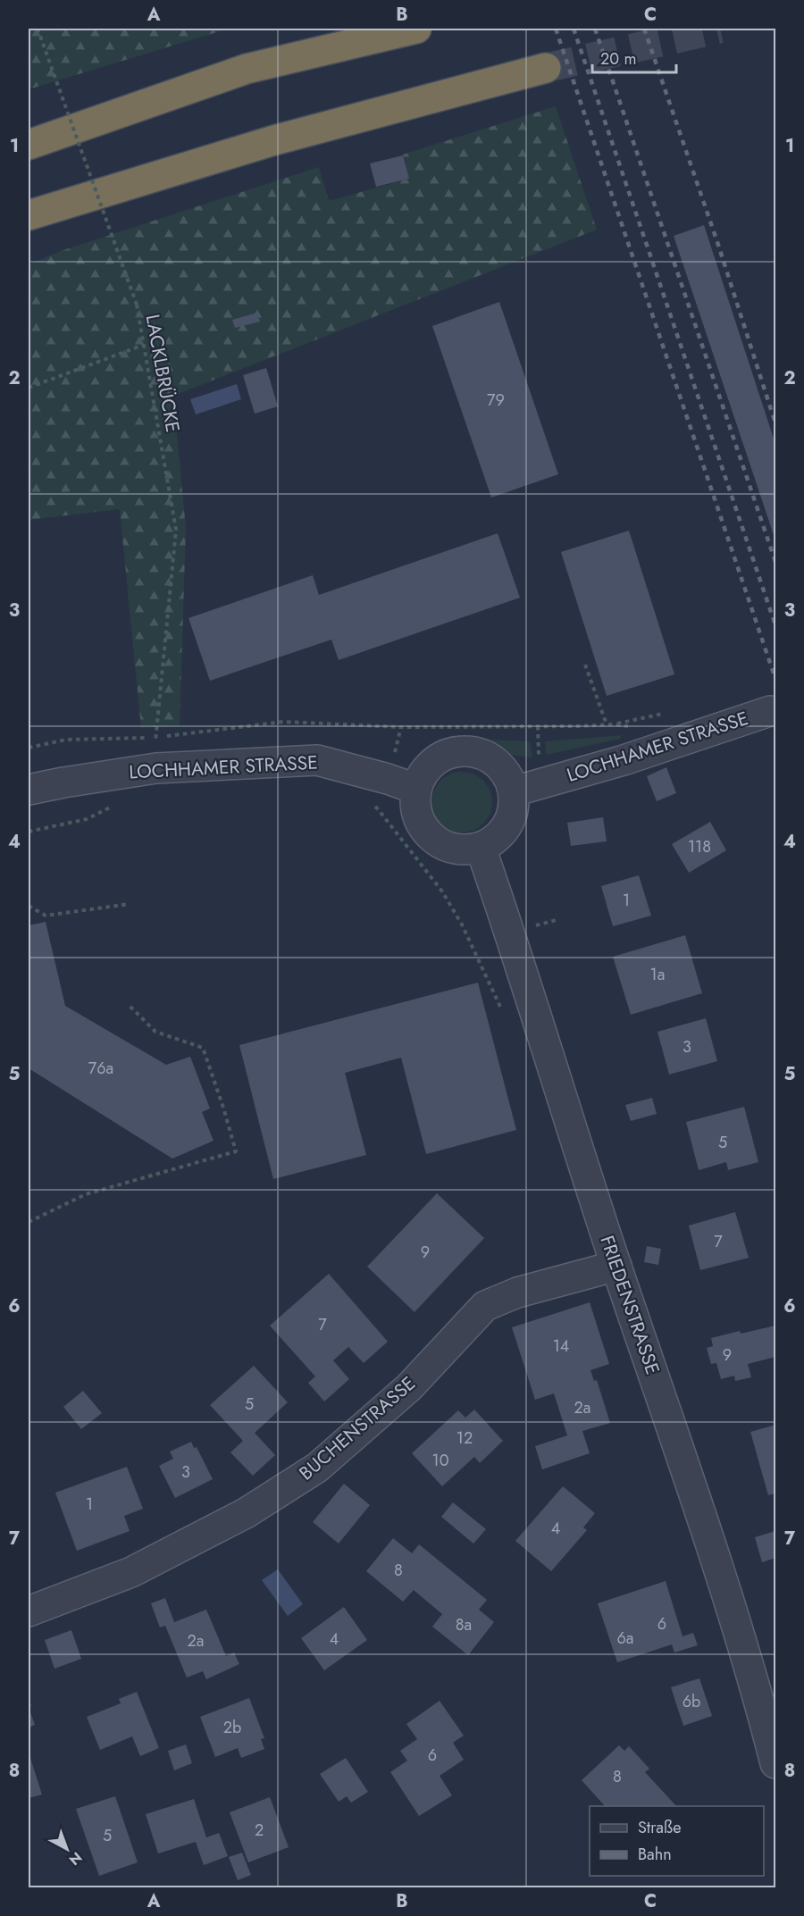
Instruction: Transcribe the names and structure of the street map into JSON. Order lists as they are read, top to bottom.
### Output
{
  "streets": {
    "street": ["LOCHHAMER STRASSE", "FRIEDENSTRASSE", "BUCHENSTRASSE"],
    "path": ["LACKLBRÜCKE"]
  },
  "crossings": [
    ["LOCHHAMER STRASSE", "FRIEDENSTRASSE"],
    ["FRIEDENSTRASSE", "BUCHENSTRASSE"]
  ],
  "house_numbers": [
    "79",
    "118",
    "1",
    "1a",
    "3",
    "76a",
    "5",
    "7",
    "9",
    "7",
    "14",
    "9",
    "5",
    "2a",
    "12",
    "10",
    "3",
    "1",
    "4",
    "8",
    "6",
    "8a",
    "6a",
    "4",
    "2a",
    "6b",
    "2b",
    "6",
    "8",
    "2",
    "5"
  ],
  "legend": ["Straße", "Bahn"],
  "scale_bar": "20 m",
  "north": "bottom right",
  "grid": {
    "columns": ["A", "B", "C"],
    "rows": [
      "1",
      "2",
      "3",
      "4",
      "5",
      "6",
      "7",
      "8"
    ]
  }
}
